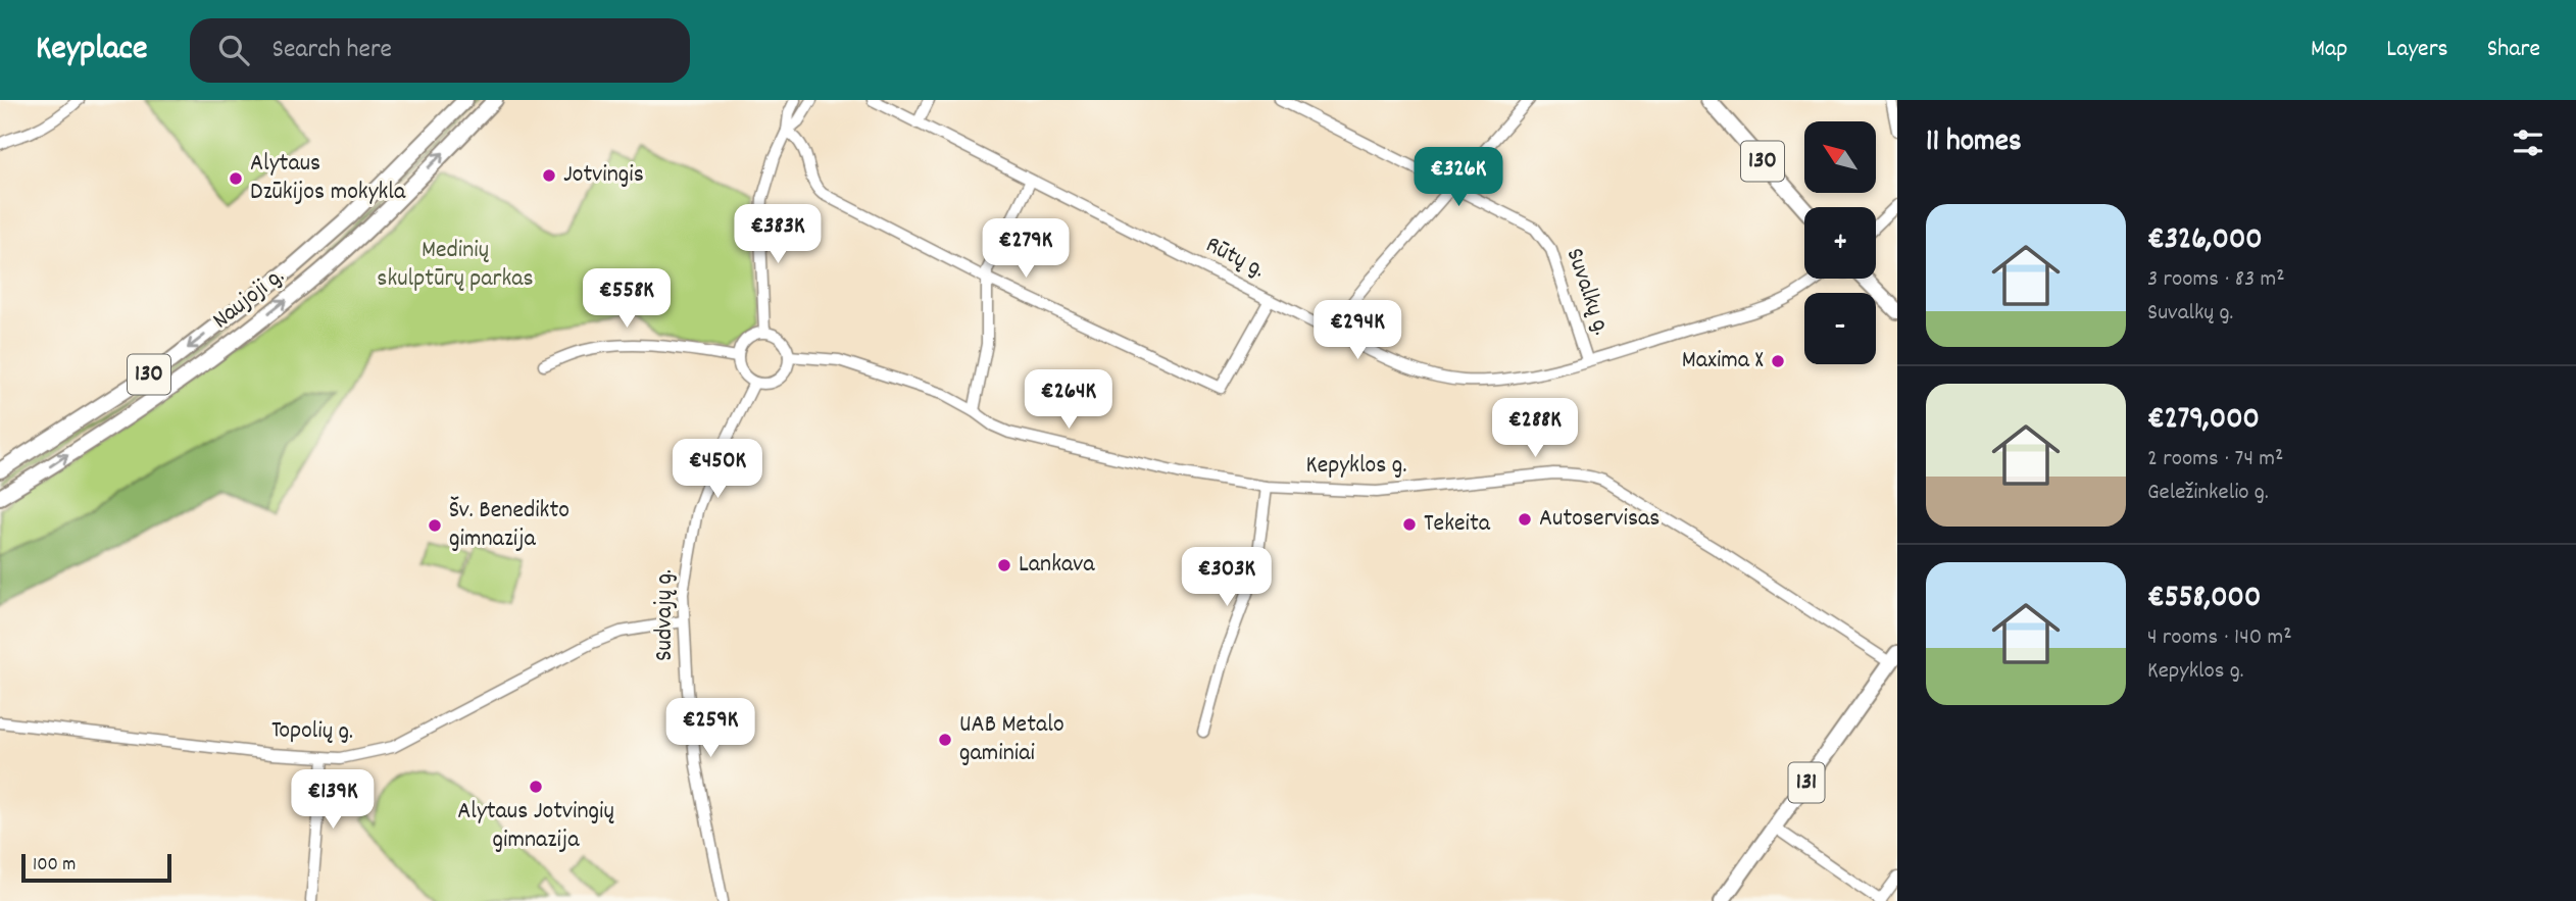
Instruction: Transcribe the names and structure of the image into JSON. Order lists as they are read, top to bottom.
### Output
{
  "streets": {
    "main road": ["130", "Naujoji g.", "131"],
    "street": [
      "Rūtų g.",
      "Suvalkų g.",
      "Kepyklos g.",
      "Sudvajų g.",
      "Topolių g."
    ]
  },
  "crossings": [
    ["Rūtų g.", "Suvalkų g."],
    ["Kepyklos g.", "Sudvajų g."],
    ["Kepyklos g.", "131"],
    ["Sudvajų g.", "Topolių g."]
  ],
  "parks": ["Medinių skulptūrų parkas"],
  "places": [
    "Jotvingis",
    "Alytaus Dzūkijos mokykla",
    "Maxima X",
    "Autoservisas",
    "Tekeita",
    "Šv. Benedikto gimnazija",
    "Lankava",
    "UAB Metalo gaminiai",
    "Alytaus Jotvingių gimnazija"
  ],
  "scale_bar": "100 m",
  "north": "top left",
  "page": {
    "header": "Keyplace",
    "search": "Search here",
    "nav": ["Map", "Layers", "Share"],
    "heading": "11 homes",
    "map_buttons": ["+", "−"],
    "price": [
      "€326K",
      "€383K",
      "€279K",
      "€558K",
      "€294K",
      "€264K",
      "€288K",
      "€450K",
      "€303K",
      "€259K",
      "€139K"
    ],
    "list": [
      {
        "name": "€326,000",
        "note": "3 rooms · 83 m² · Suvalkų g."
      },
      {
        "name": "€279,000",
        "note": "2 rooms · 74 m² · Geležinkelio g."
      },
      {
        "name": "€558,000",
        "note": "4 rooms · 140 m² · Kepyklos g."
      }
    ],
    "scale": "100 m"
  }
}
